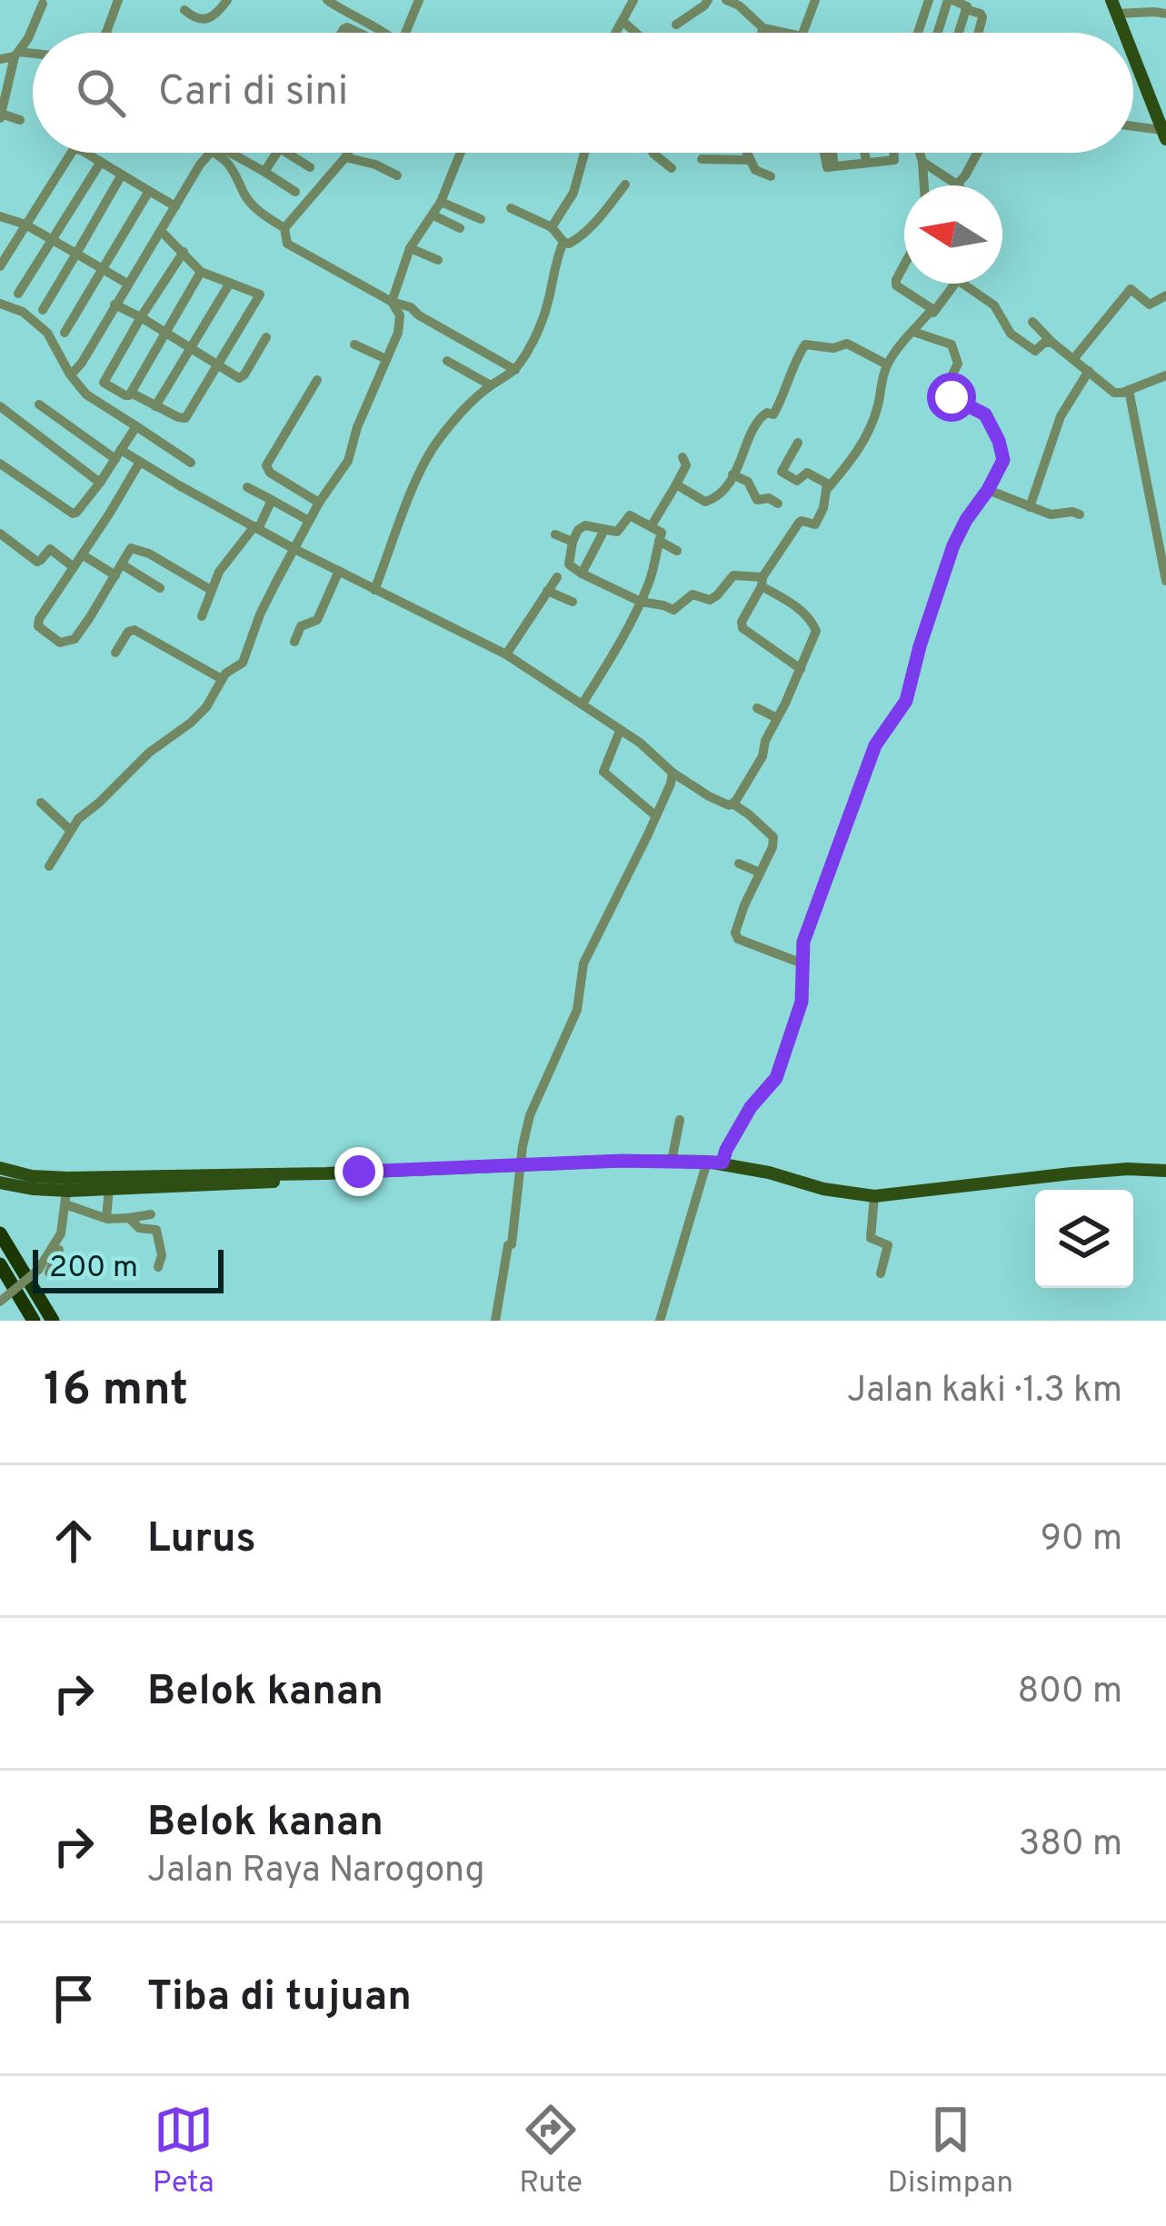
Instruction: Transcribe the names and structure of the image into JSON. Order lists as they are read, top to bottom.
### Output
{
  "scale_bar": "200 m",
  "north": "left",
  "page": {
    "search": "Cari di sini",
    "scale": "200 m",
    "heading": ["16 mnt", "Jalan kaki · 1.3 km"],
    "list": [
      ["Lurus", "90 m"],
      ["Belok kanan", "800 m"],
      ["Belok kanan", "Jalan Raya Narogong", "380 m"],
      "Tiba di tujuan"
    ],
    "nav": ["Peta", "Rute", "Disimpan"]
  }
}
